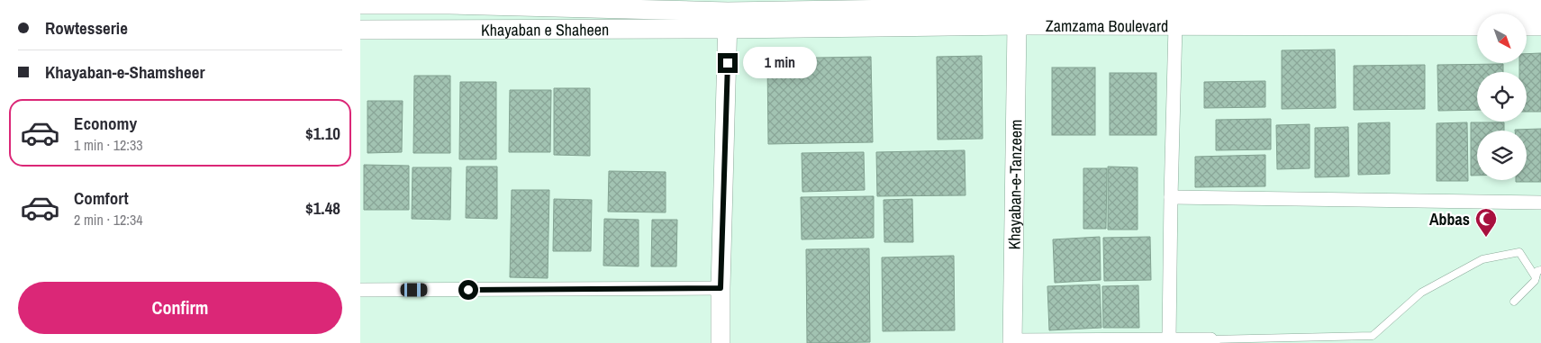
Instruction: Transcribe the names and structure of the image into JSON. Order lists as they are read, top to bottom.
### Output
{
  "streets": {
    "main road": ["Zamzama Boulevard", "Khayaban e Shaheen", "Khayaban-e-Tanzeem"]
  },
  "crossings": [
    ["Zamzama Boulevard", "Khayaban e Shaheen"],
    ["Zamzama Boulevard", "Khayaban-e-Tanzeem"]
  ],
  "places": {
    "mosque": ["Abbas"]
  },
  "north": "bottom right",
  "page": {
    "banner": ["Rowtesserie", "Khayaban-e-Shamsheer"],
    "bubble": "1 min",
    "list": [
      {
        "name": "Economy",
        "note": "1 min · 12:33",
        "value": "$1.10"
      },
      {
        "name": "Comfort",
        "note": "2 min · 12:34",
        "value": "$1.48"
      }
    ],
    "buttons": "Confirm"
  }
}
